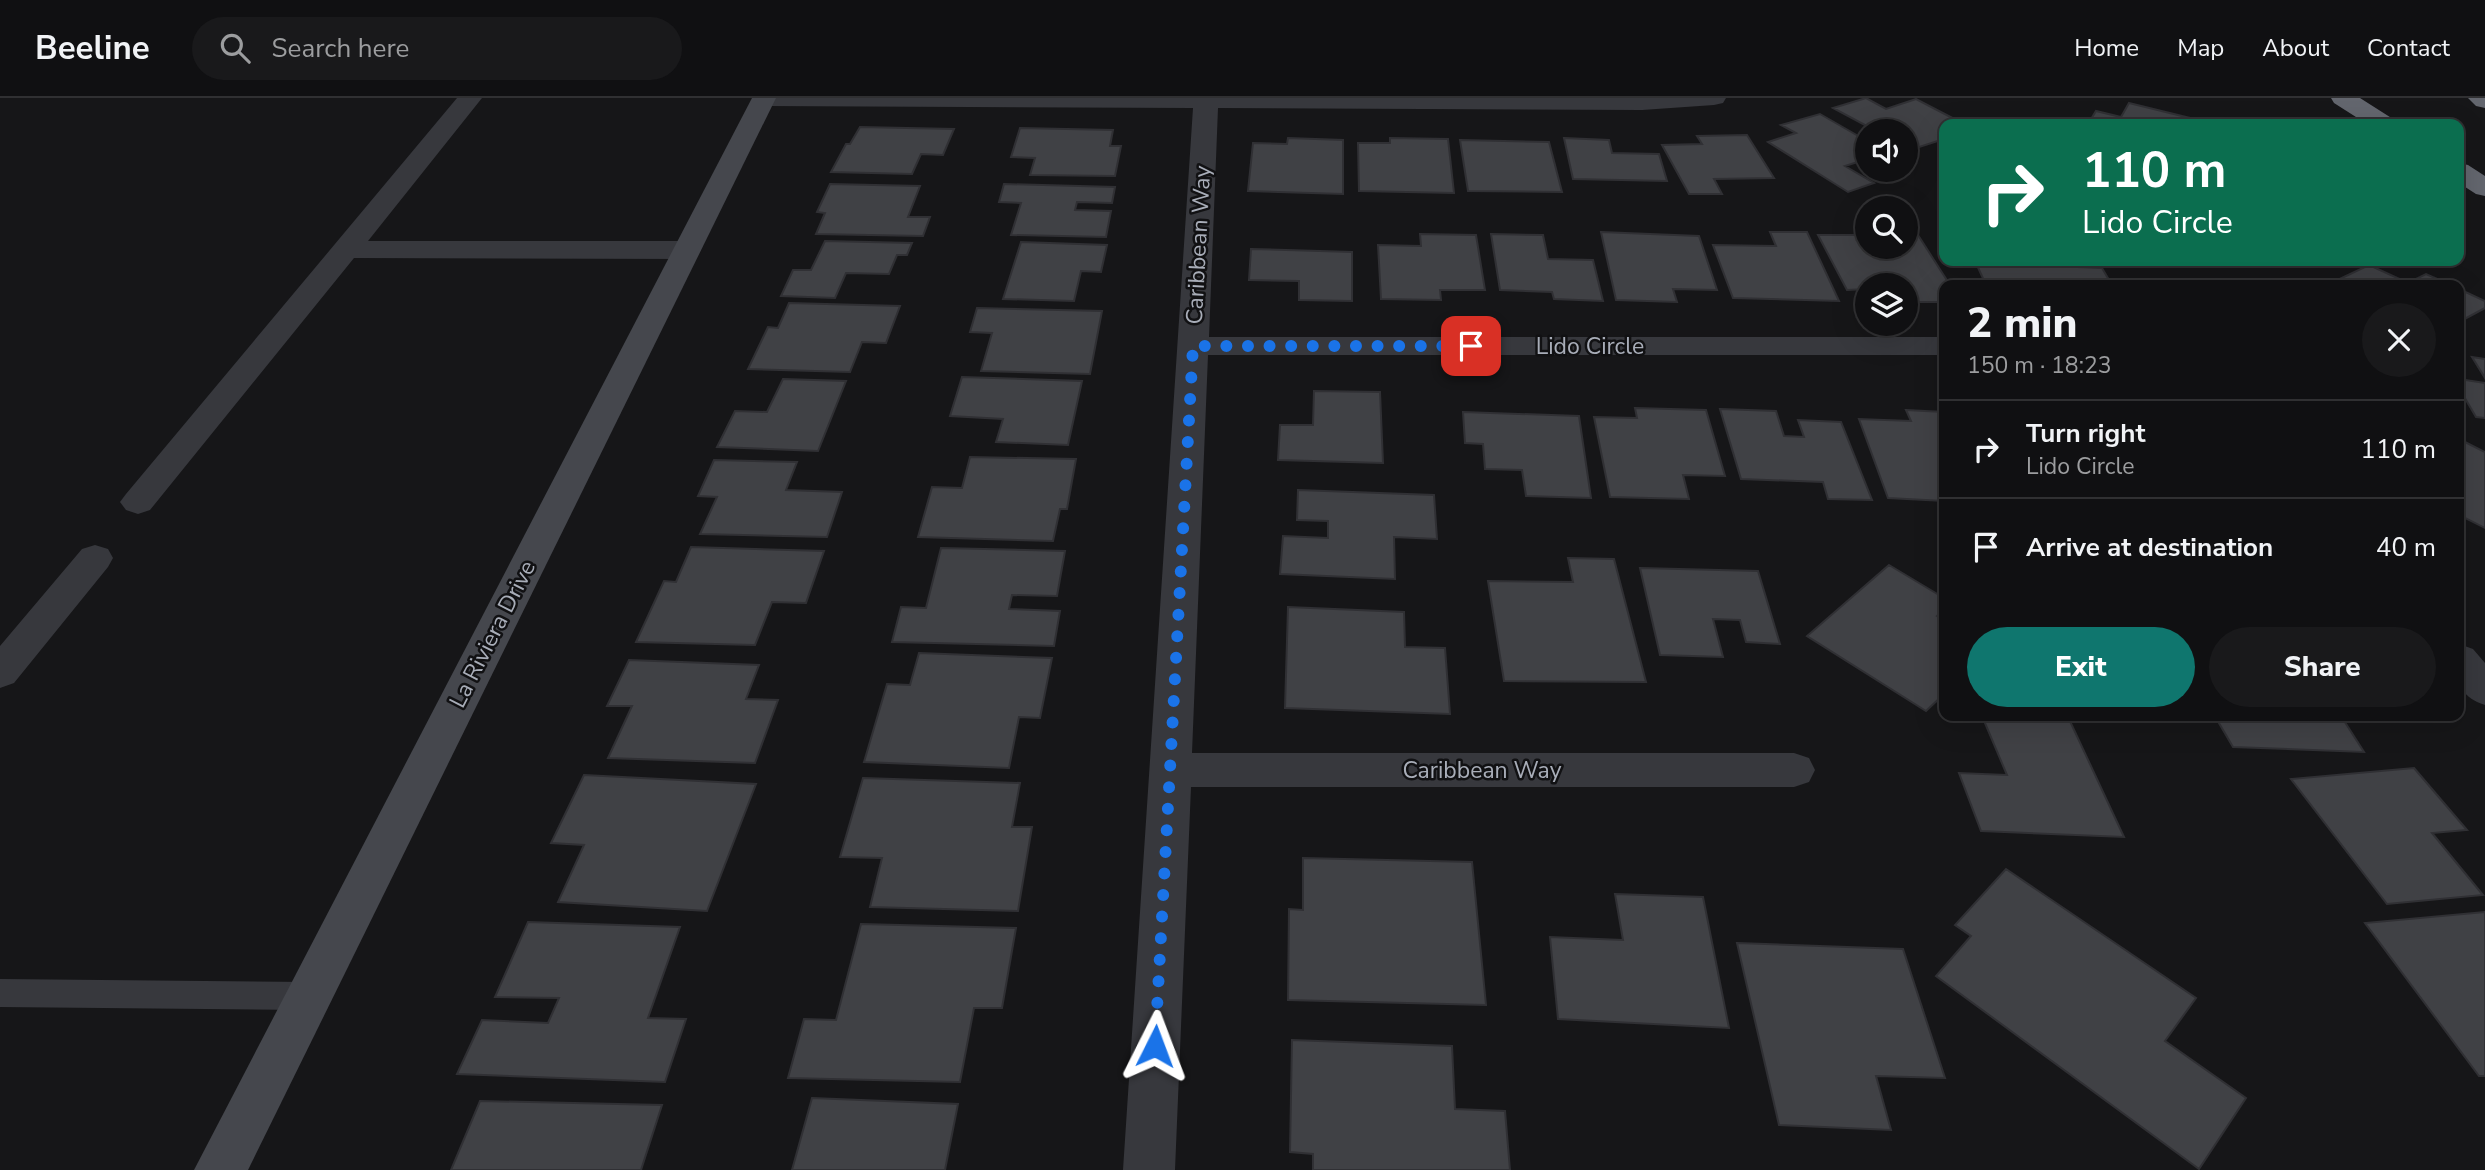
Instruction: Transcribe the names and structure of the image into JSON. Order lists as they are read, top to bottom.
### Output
{
  "streets": {
    "street": ["Caribbean Way", "Lido Circle", "La Riviera Drive"]
  },
  "crossings": [
    ["Caribbean Way", "Lido Circle"]
  ],
  "page": {
    "header": "Beeline",
    "search": "Search here",
    "nav": [
      "Home",
      "Map",
      "About",
      "Contact"
    ],
    "turn": ["110 m", "Lido Circle"],
    "heading": ["2 min", "150 m · 18:23"],
    "list": [
      {
        "name": "Turn right",
        "note": "Lido Circle",
        "value": "110 m"
      },
      {
        "name": "Arrive at destination",
        "value": "40 m"
      }
    ],
    "buttons": ["Exit", "Share"]
  }
}
